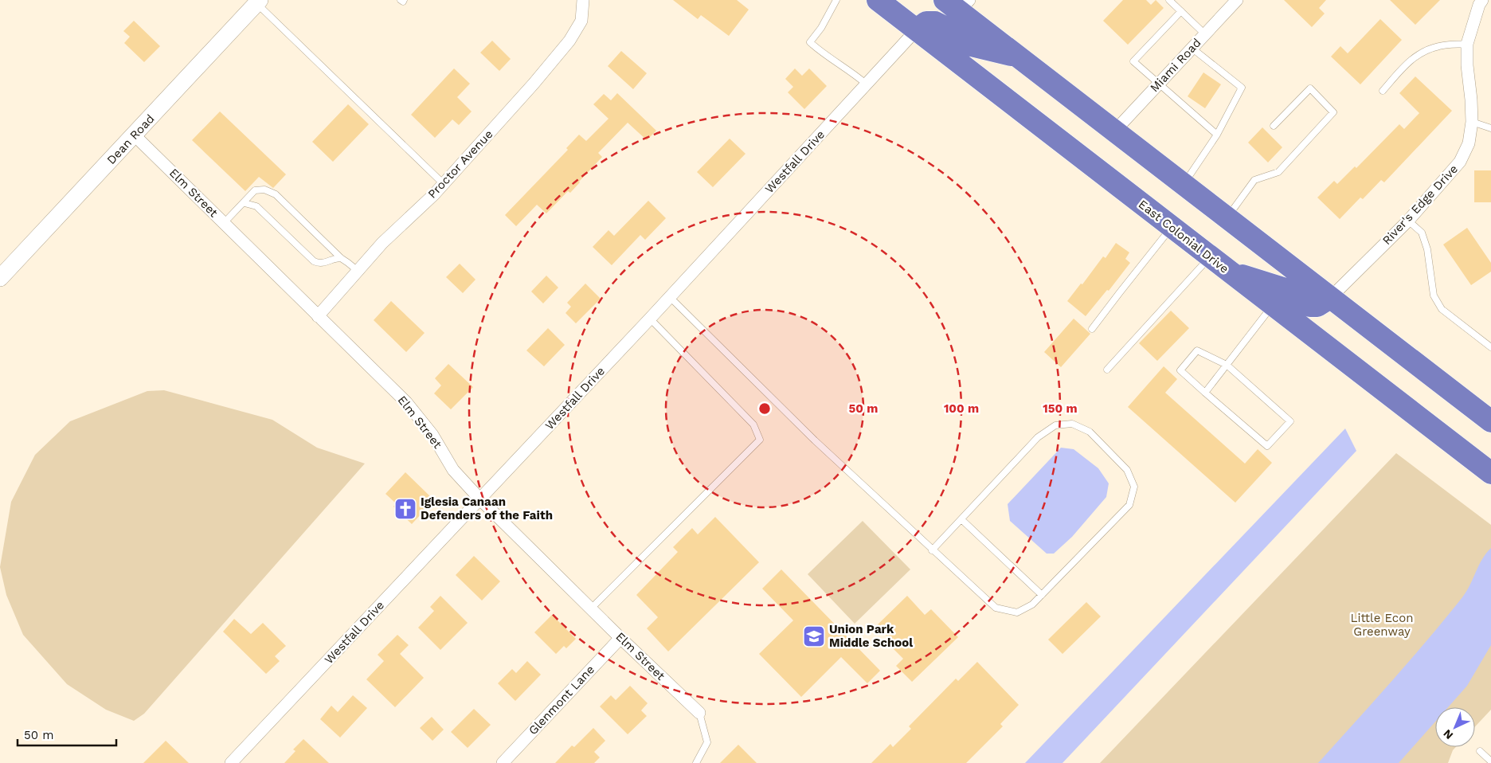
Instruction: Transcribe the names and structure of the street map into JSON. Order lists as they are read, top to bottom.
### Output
{
  "streets": {
    "highway": ["East Colonial Drive"],
    "main road": ["Dean Road"],
    "street": [
      "Miami Road",
      "Westfall Drive",
      "Proctor Avenue",
      "Elm Street",
      "River's Edge Drive",
      "Glenmont Lane"
    ]
  },
  "crossings": [
    ["Dean Road", "Elm Street"],
    ["Westfall Drive", "Elm Street"],
    ["Westfall Drive", "East Colonial Drive"],
    ["Proctor Avenue", "Elm Street"],
    ["Elm Street", "Glenmont Lane"]
  ],
  "parks": ["Little Econ Greenway"],
  "places": {
    "church": ["Iglesia Canaan Defenders of the Faith"],
    "school or university": ["Union Park Middle School"]
  },
  "scale_bar": "50 m",
  "north": "bottom left",
  "rings": ["50 m", "100 m", "150 m"]
}
